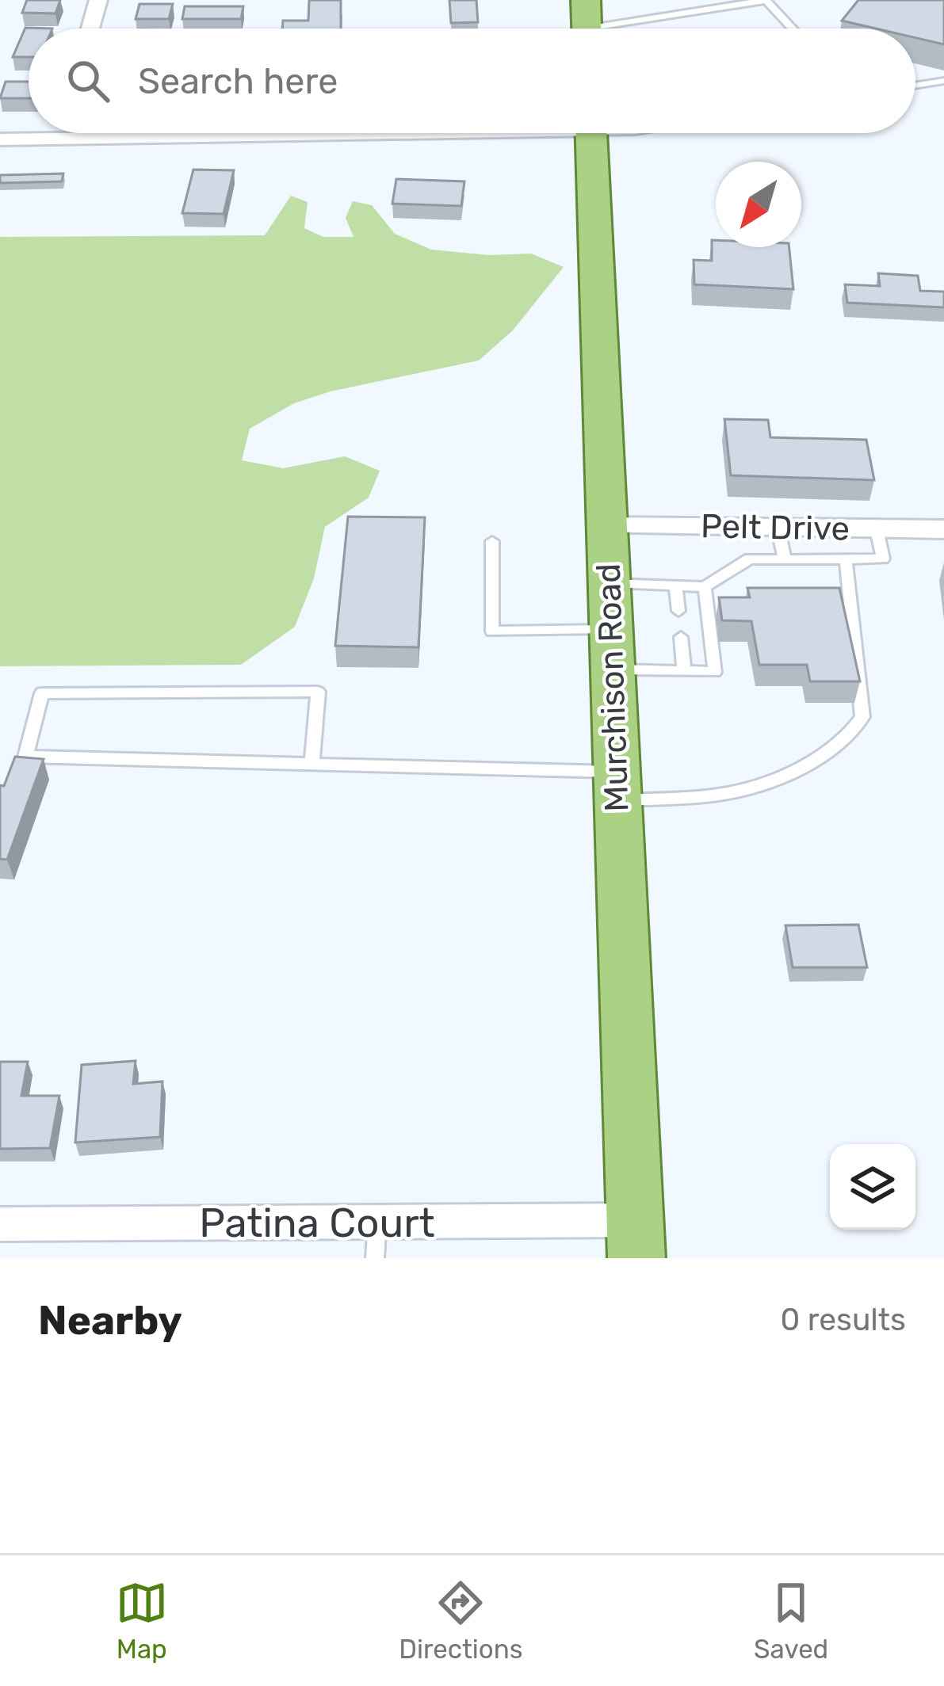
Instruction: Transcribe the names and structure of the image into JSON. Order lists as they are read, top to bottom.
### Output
{
  "streets": {
    "main road": ["Murchison Road"],
    "street": ["Pelt Drive", "Patina Court"]
  },
  "crossings": [
    ["Pelt Drive", "Murchison Road"],
    ["Murchison Road", "Patina Court"]
  ],
  "north": "bottom left",
  "page": {
    "search": "Search here",
    "heading": ["Nearby", "0 results"],
    "nav": ["Map", "Directions", "Saved"]
  }
}
